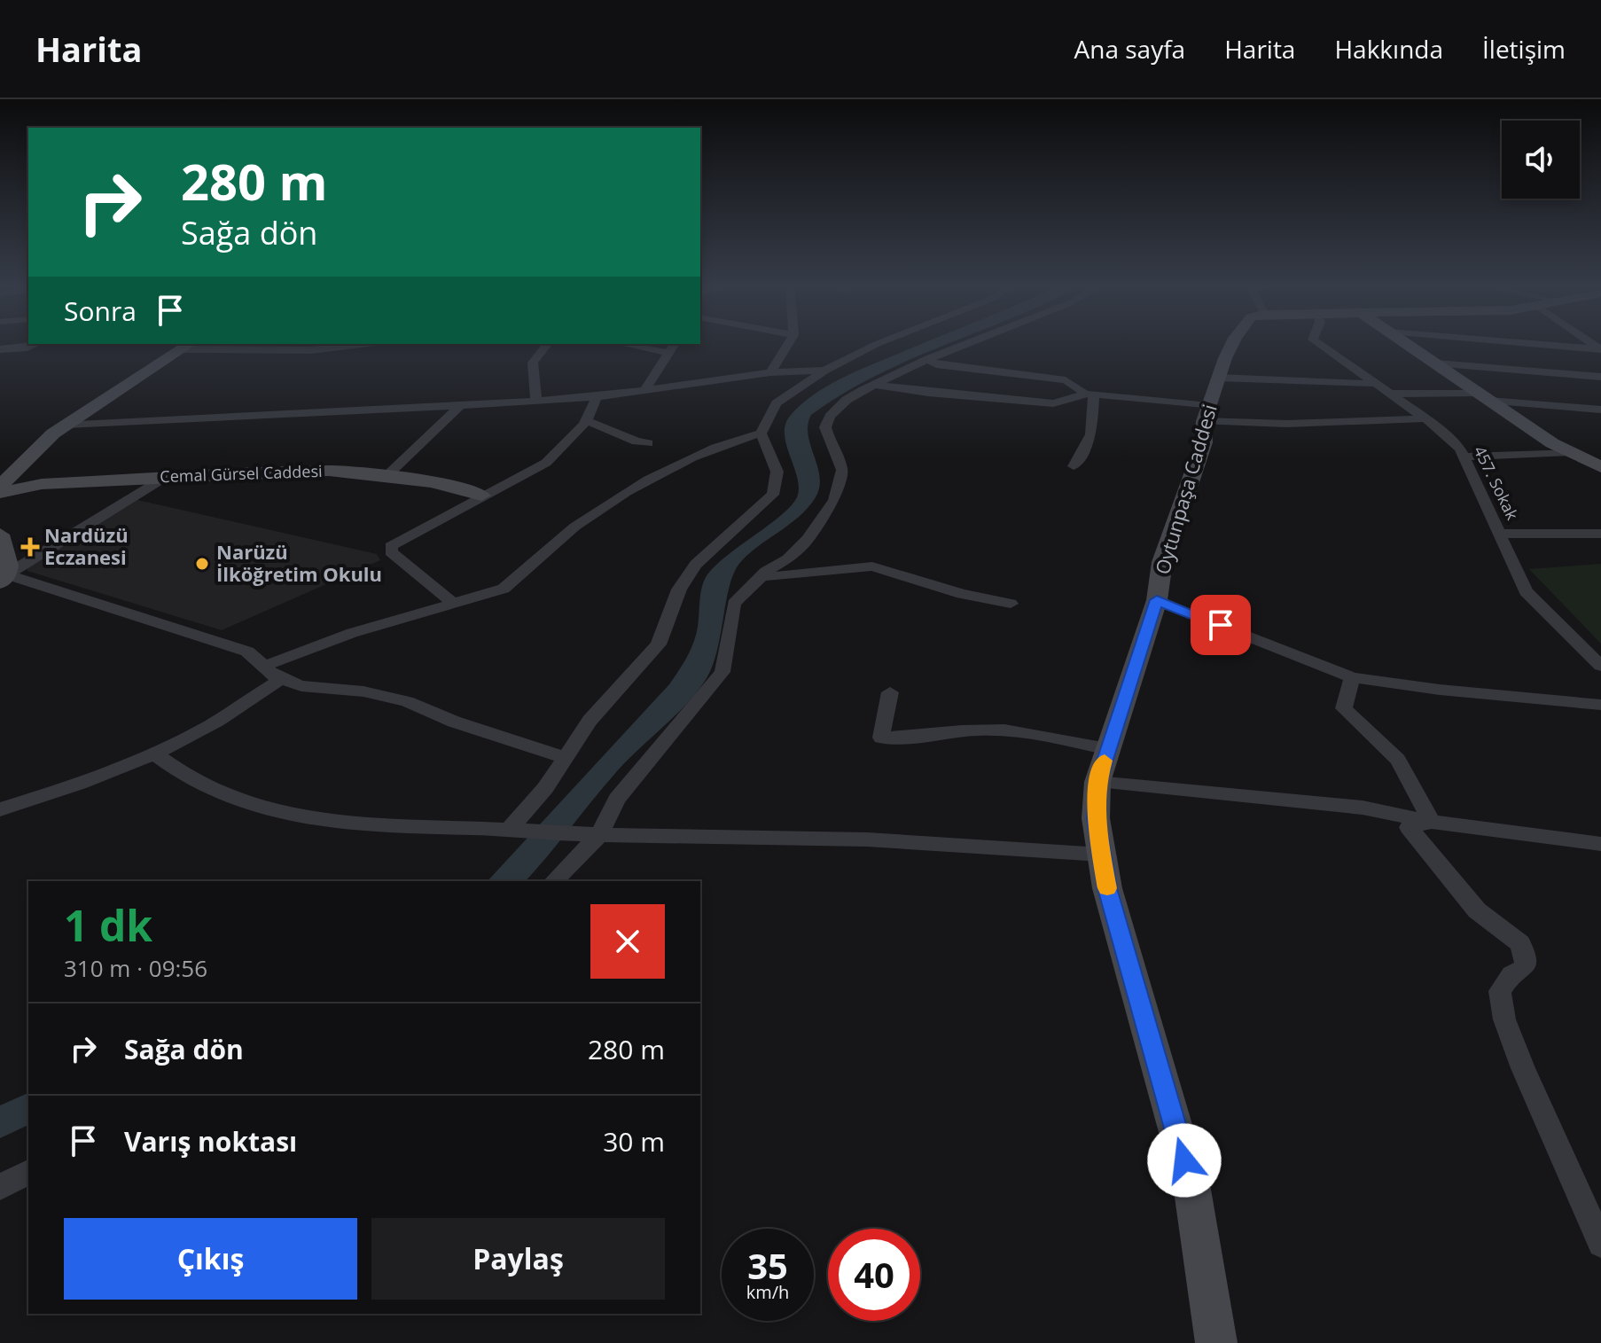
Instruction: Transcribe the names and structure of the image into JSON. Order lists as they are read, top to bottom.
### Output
{
  "streets": {
    "street": ["Cemal Gürsel Caddesi", "457. Sokak", "Oytunpaşa Caddesi"]
  },
  "places": {
    "health": ["Nardüzü Eczanesi"],
    "other": ["Narüzü İlköğretim Okulu"]
  },
  "page": {
    "header": "Harita",
    "nav": [
      "Ana sayfa",
      "Harita",
      "Hakkında",
      "İletişim"
    ],
    "turn": ["280 m", "Sağa dön"],
    "then": "Sonra",
    "heading": ["1 dk", "310 m · 09:56"],
    "list": [
      {
        "name": "Sağa dön",
        "value": "280 m"
      },
      {
        "name": "Varış noktası",
        "value": "30 m"
      }
    ],
    "buttons": ["Çıkış", "Paylaş"],
    "speed": "35 km/h",
    "limit": "40"
  }
}
